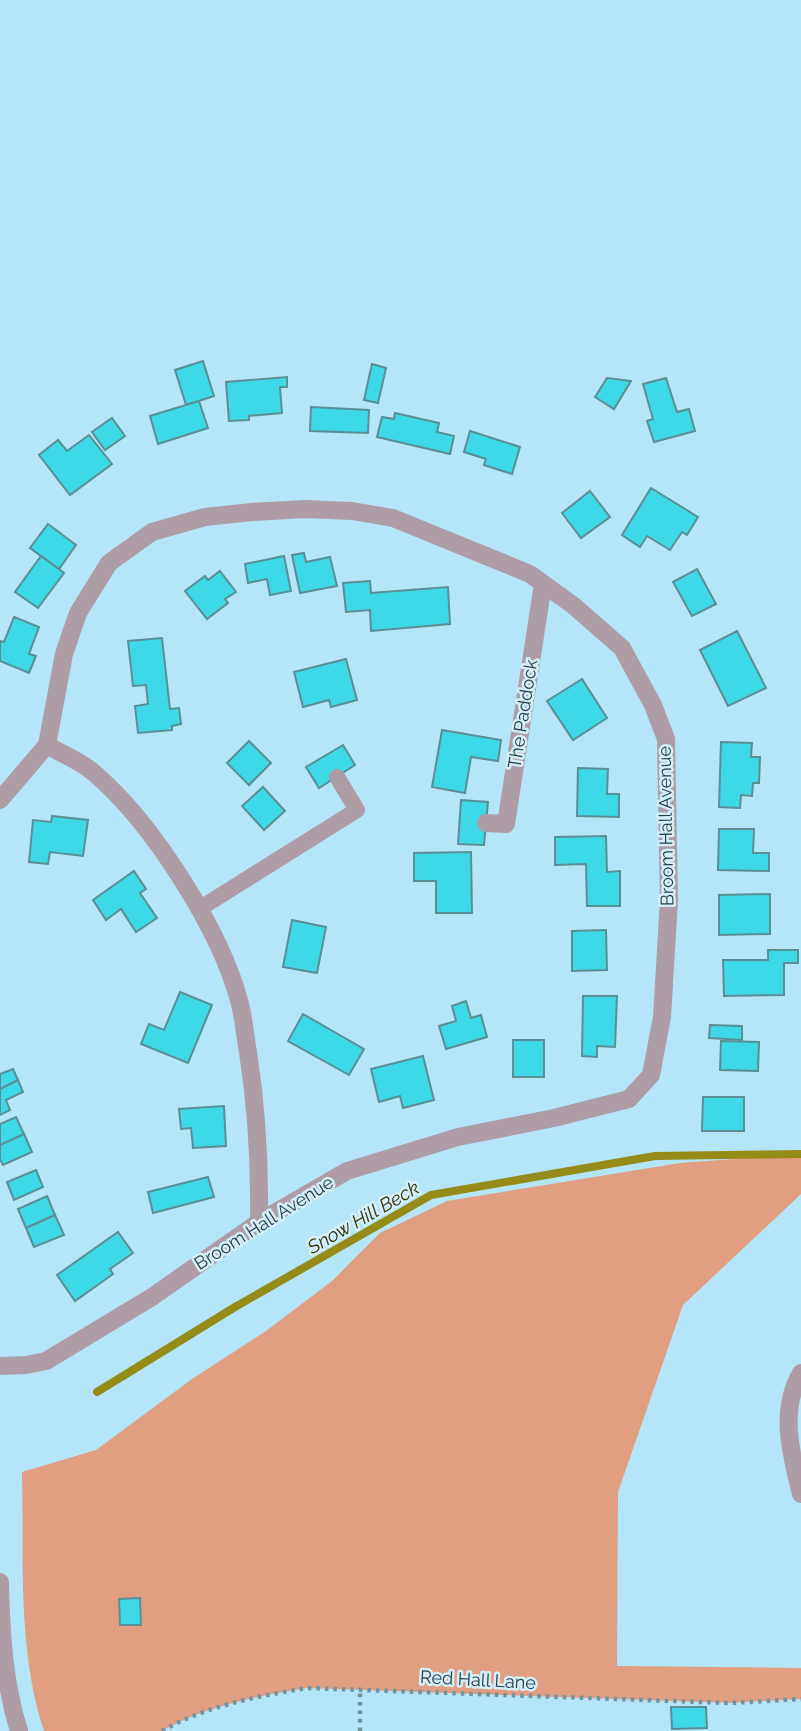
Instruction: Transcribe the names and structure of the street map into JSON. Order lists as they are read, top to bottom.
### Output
{
  "streets": {
    "street": ["The Paddock", "Broom Hall Avenue"],
    "path": ["Red Hall Lane"]
  },
  "crossings": [
    ["The Paddock", "Broom Hall Avenue"]
  ],
  "water": ["Snow Hill Beck"]
}
